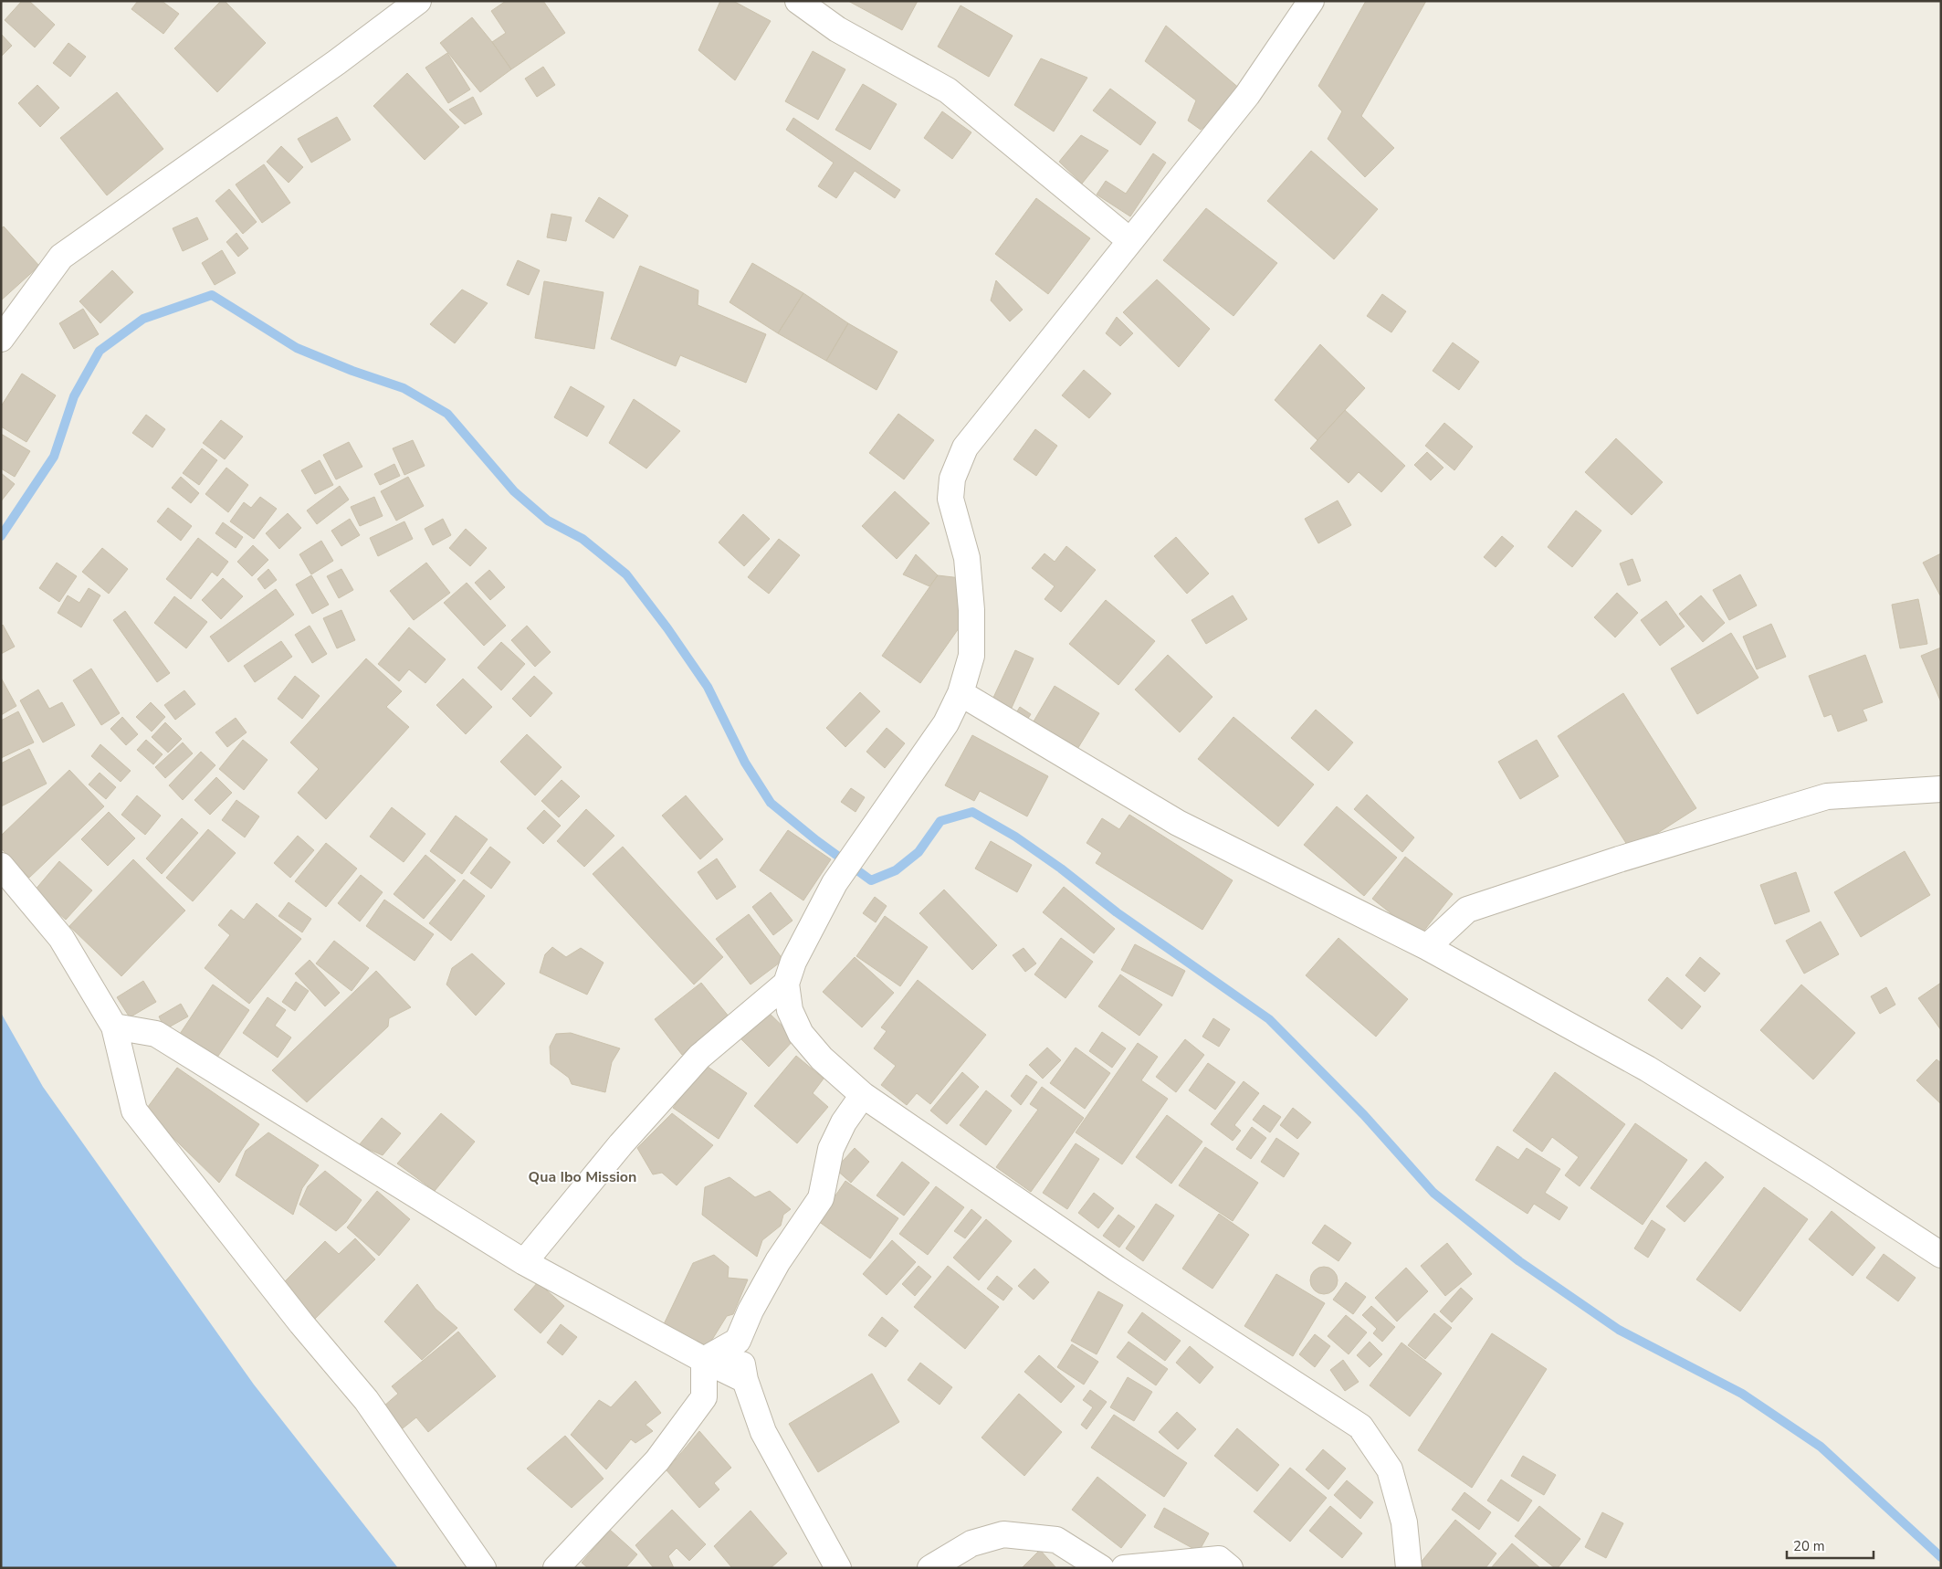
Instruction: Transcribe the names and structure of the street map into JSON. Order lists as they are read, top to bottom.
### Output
{
  "districts": ["Qua Ibo Mission"],
  "scale_bar": "20 m"
}
